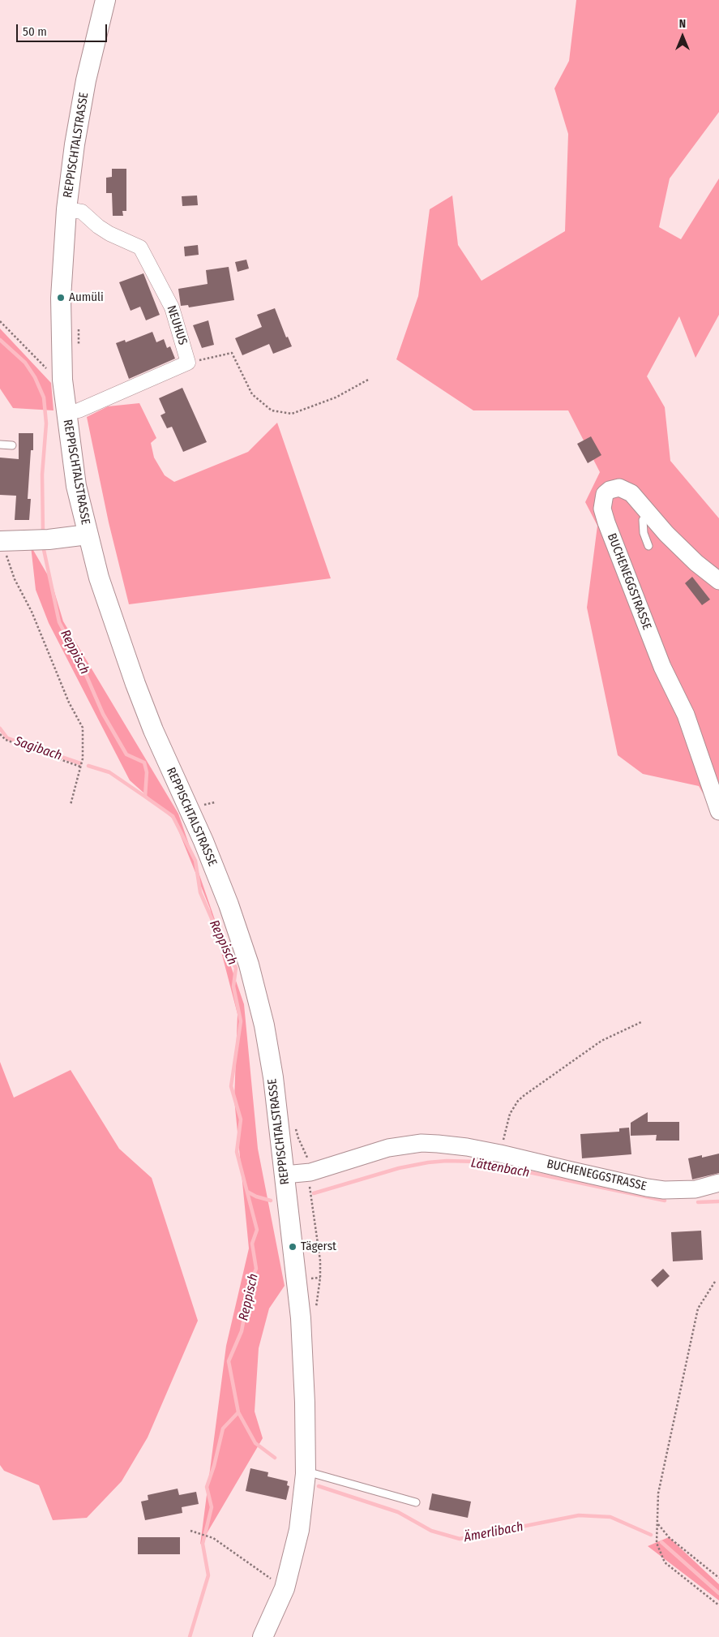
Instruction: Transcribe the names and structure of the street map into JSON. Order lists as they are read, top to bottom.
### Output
{
  "streets": {
    "main road": ["REPPISCHTALSTRASSE"],
    "street": ["NEUHUS", "BUCHENEGGSTRASSE"]
  },
  "crossings": [
    ["REPPISCHTALSTRASSE", "NEUHUS"],
    ["REPPISCHTALSTRASSE", "BUCHENEGGSTRASSE"]
  ],
  "water": [
    "Reppisch",
    "Sagibach",
    "Lättenbach",
    "Ämerlibach"
  ],
  "places": ["Aumüli", "Tägerst"],
  "scale_bar": "50 m",
  "north": "top"
}
